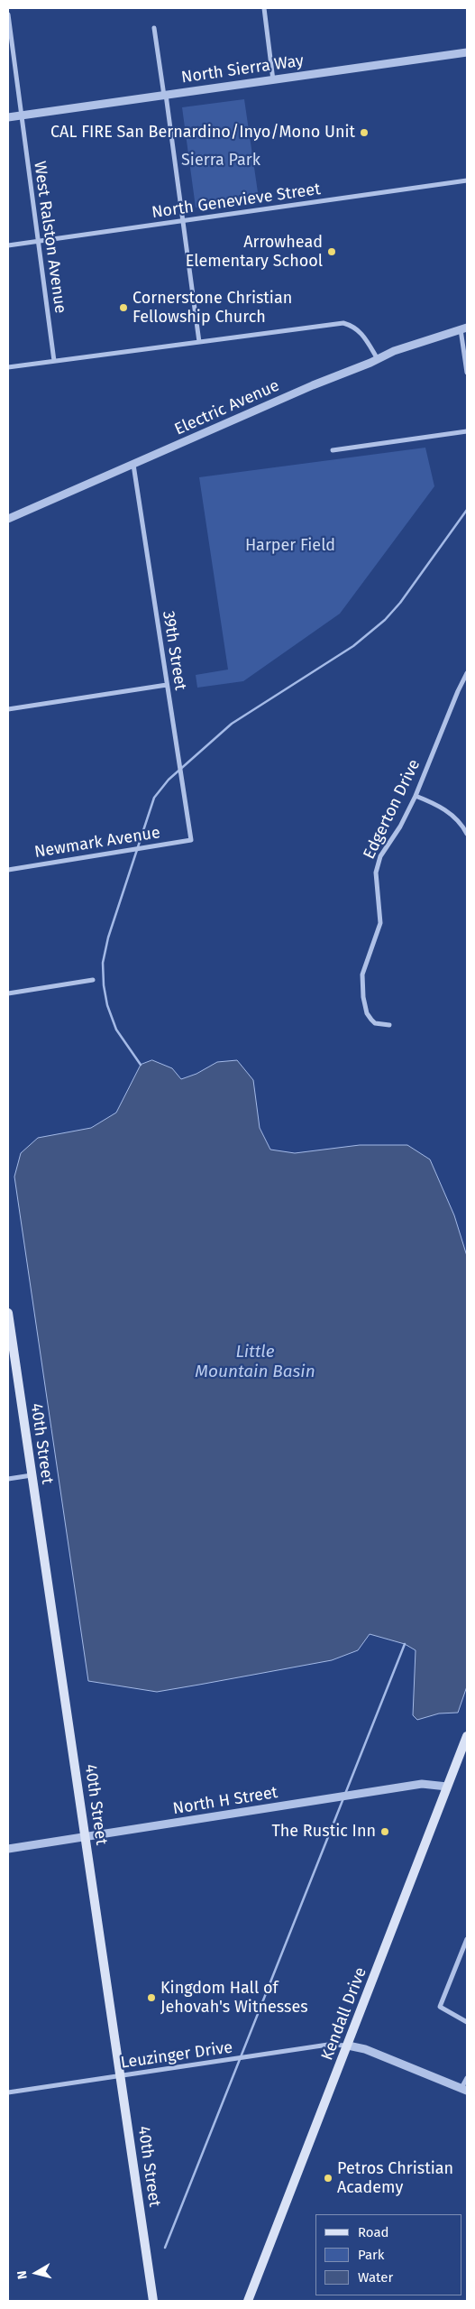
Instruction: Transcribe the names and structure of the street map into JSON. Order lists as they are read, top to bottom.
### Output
{
  "streets": {
    "main road": ["40th Street", "Kendall Drive"],
    "street": [
      "North Sierra Way",
      "North Genevieve Street",
      "West Ralston Avenue",
      "Electric Avenue",
      "39th Street",
      "Edgerton Drive",
      "Newmark Avenue",
      "North H Street",
      "Leuzinger Drive"
    ]
  },
  "crossings": [
    ["North Sierra Way", "West Ralston Avenue"],
    ["North Genevieve Street", "West Ralston Avenue"],
    ["Electric Avenue", "39th Street"],
    ["39th Street", "Newmark Avenue"],
    ["40th Street", "North H Street"],
    ["40th Street", "Leuzinger Drive"],
    ["North H Street", "Kendall Drive"],
    ["Kendall Drive", "Leuzinger Drive"]
  ],
  "water": ["Little Mountain Basin"],
  "parks": ["Sierra Park", "Harper Field"],
  "places": [
    "CAL FIRE San Bernardino/Inyo/Mono Unit",
    "Arrowhead Elementary School",
    "Cornerstone Christian Fellowship Church",
    "The Rustic Inn",
    "Kingdom Hall of Jehovah's Witnesses",
    "Petros Christian Academy"
  ],
  "legend": ["Road", "Park", "Water"],
  "north": "left"
}
